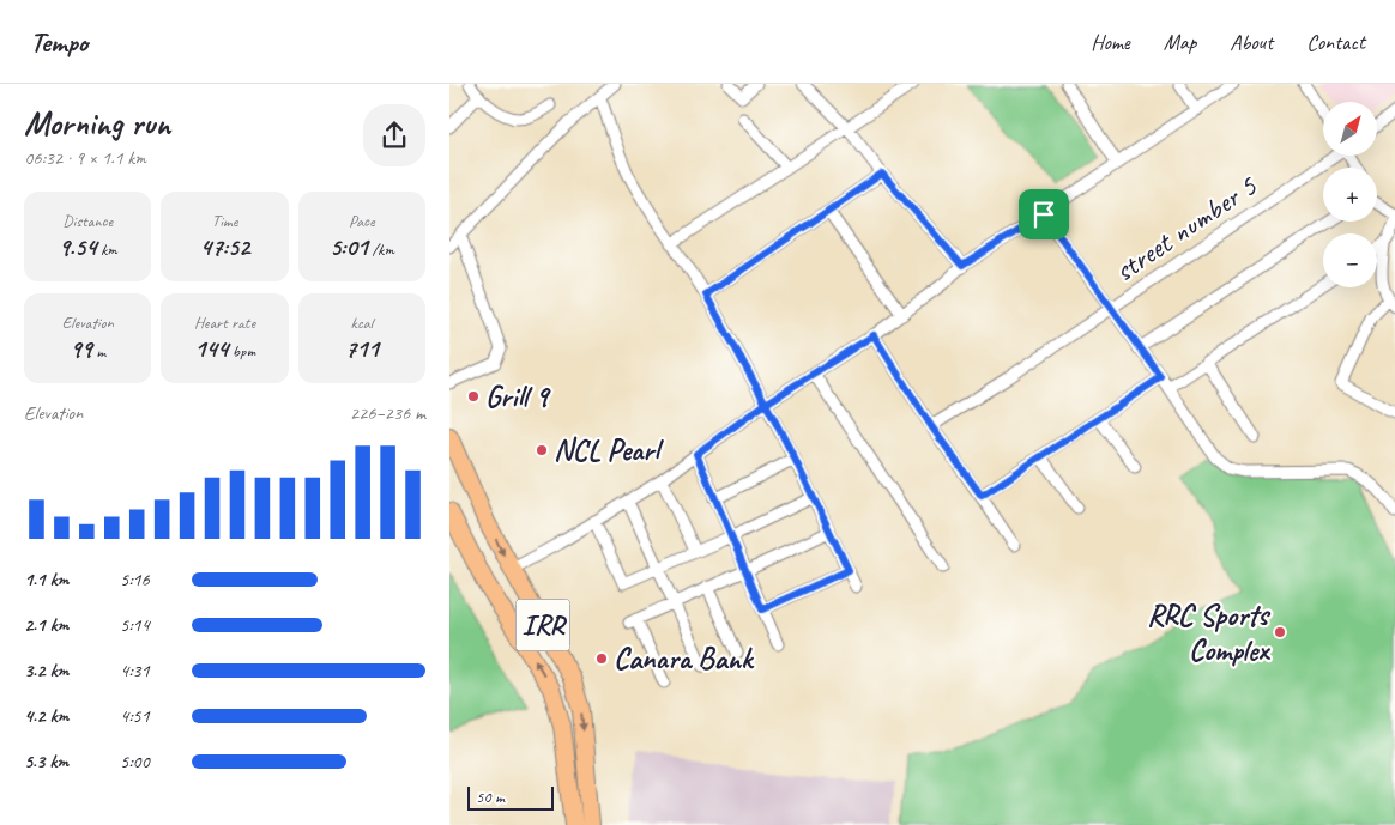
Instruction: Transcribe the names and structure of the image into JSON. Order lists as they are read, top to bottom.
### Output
{
  "streets": {
    "main road": ["IRR"],
    "street": ["street number 5"]
  },
  "places": [
    "Grill 9",
    "NCL Pearl",
    "RRC Sports Complex",
    "Canara Bank"
  ],
  "scale_bar": "50 m",
  "north": "top right",
  "page": {
    "header": "Tempo",
    "nav": [
      "Home",
      "Map",
      "About",
      "Contact"
    ],
    "heading": ["Morning run", "06:32 · 9 × 1.1 km"],
    "map_buttons": ["+", "−"],
    "stats": [
      ["Distance", "9.54 km"],
      ["Time", "47:52"],
      ["Pace", "5:01 /km"],
      ["Elevation", "99 m"],
      ["Heart rate", "144 bpm"],
      ["kcal", "711"]
    ],
    "chart": ["Elevation", "226–236 m"],
    "list": [
      {
        "name": "1.1 km",
        "note": "5:16"
      },
      {
        "name": "2.1 km",
        "note": "5:14"
      },
      {
        "name": "3.2 km",
        "note": "4:31"
      },
      {
        "name": "4.2 km",
        "note": "4:51"
      },
      {
        "name": "5.3 km",
        "note": "5:00"
      }
    ],
    "scale": "50 m"
  }
}
